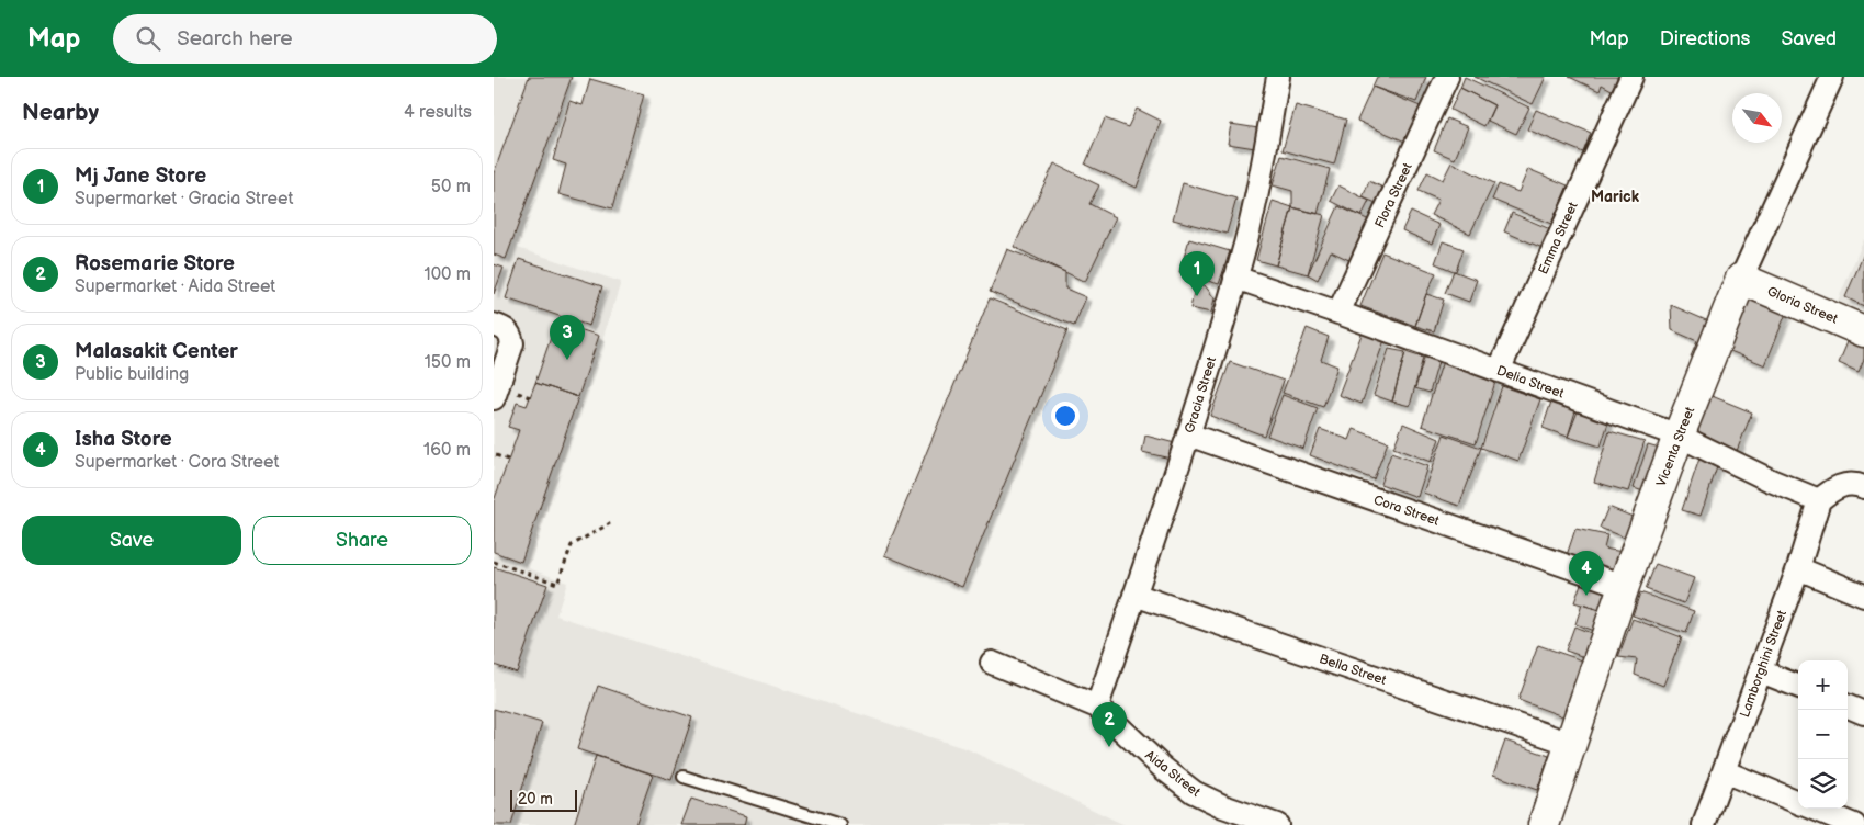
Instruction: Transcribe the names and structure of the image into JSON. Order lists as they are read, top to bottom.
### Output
{
  "streets": {
    "street": [
      "Flora Street",
      "Emma Street",
      "Gloria Street",
      "Delia Street",
      "Gracia Street",
      "Vicenta Street",
      "Cora Street",
      "Lamborghini Street",
      "Bella Street",
      "Aida Street"
    ]
  },
  "crossings": [
    ["Flora Street", "Delia Street"],
    ["Emma Street", "Delia Street"],
    ["Gloria Street", "Vicenta Street"],
    ["Delia Street", "Gracia Street"],
    ["Delia Street", "Vicenta Street"],
    ["Delia Street", "Lamborghini Street"],
    ["Gracia Street", "Cora Street"],
    ["Gracia Street", "Bella Street"],
    ["Gracia Street", "Aida Street"],
    ["Vicenta Street", "Cora Street"],
    ["Vicenta Street", "Bella Street"]
  ],
  "districts": ["Marick"],
  "scale_bar": "20 m",
  "north": "bottom right",
  "page": {
    "header": "Map",
    "search": "Search here",
    "nav": ["Map", "Directions", "Saved"],
    "heading": ["Nearby", "4 results"],
    "list": [
      {
        "mark": "1",
        "name": "Mj Jane Store",
        "note": "Supermarket · Gracia Street",
        "value": "50 m"
      },
      {
        "mark": "2",
        "name": "Rosemarie Store",
        "note": "Supermarket · Aida Street",
        "value": "100 m"
      },
      {
        "mark": "3",
        "name": "Malasakit Center",
        "note": "Public building",
        "value": "150 m"
      },
      {
        "mark": "4",
        "name": "Isha Store",
        "note": "Supermarket · Cora Street",
        "value": "160 m"
      }
    ],
    "pins": [
      "1",
      "3",
      "4",
      "2"
    ],
    "buttons": ["Save", "Share"],
    "map_buttons": ["+", "−"],
    "scale": "20 m"
  }
}
